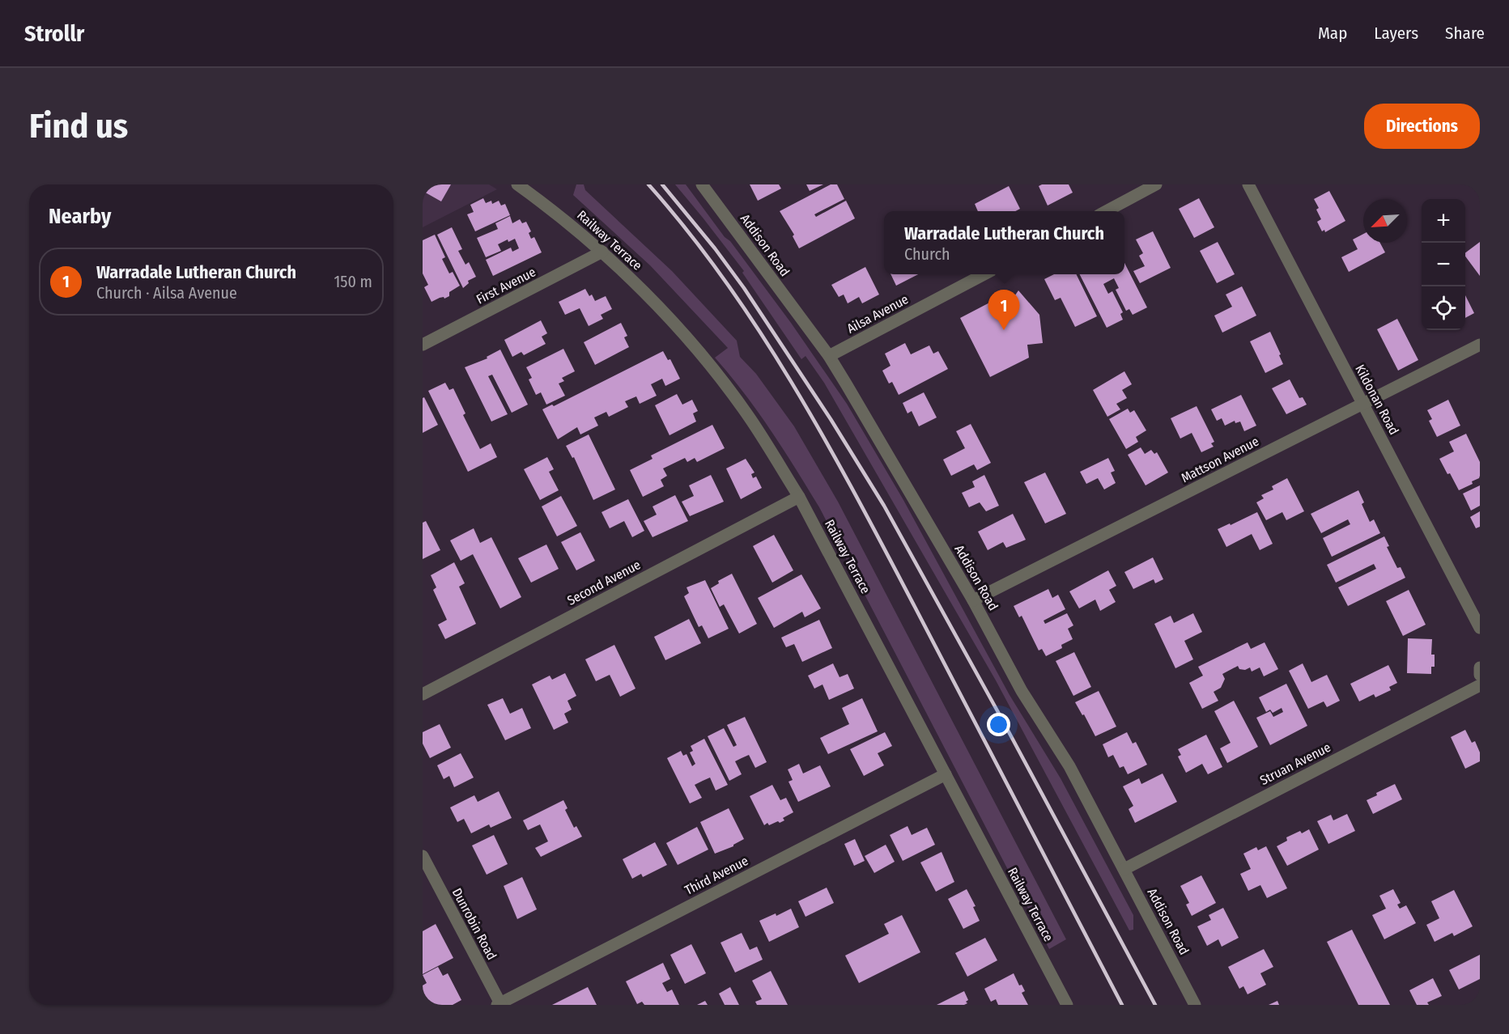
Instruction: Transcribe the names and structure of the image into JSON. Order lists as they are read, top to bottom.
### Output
{
  "streets": {
    "street": [
      "Railway Terrace",
      "Addison Road",
      "First Avenue",
      "Ailsa Avenue",
      "Kildonan Road",
      "Mattson Avenue",
      "Second Avenue",
      "Struan Avenue",
      "Third Avenue",
      "Dunrobin Road"
    ]
  },
  "crossings": [
    ["Railway Terrace", "First Avenue"],
    ["Railway Terrace", "Second Avenue"],
    ["Railway Terrace", "Third Avenue"],
    ["Addison Road", "Ailsa Avenue"],
    ["Addison Road", "Mattson Avenue"],
    ["Addison Road", "Struan Avenue"],
    ["Kildonan Road", "Mattson Avenue"],
    ["Third Avenue", "Dunrobin Road"]
  ],
  "north": "bottom left",
  "page": {
    "header": "Strollr",
    "nav": ["Map", "Layers", "Share"],
    "buttons": "Directions",
    "title": "Find us",
    "heading": "Nearby",
    "map_buttons": ["+", "−"],
    "popup": ["Warradale Lutheran Church", "Church"],
    "list": [
      {
        "mark": "1",
        "name": "Warradale Lutheran Church",
        "note": "Church · Ailsa Avenue",
        "value": "150 m"
      }
    ],
    "pins": "1"
  }
}
